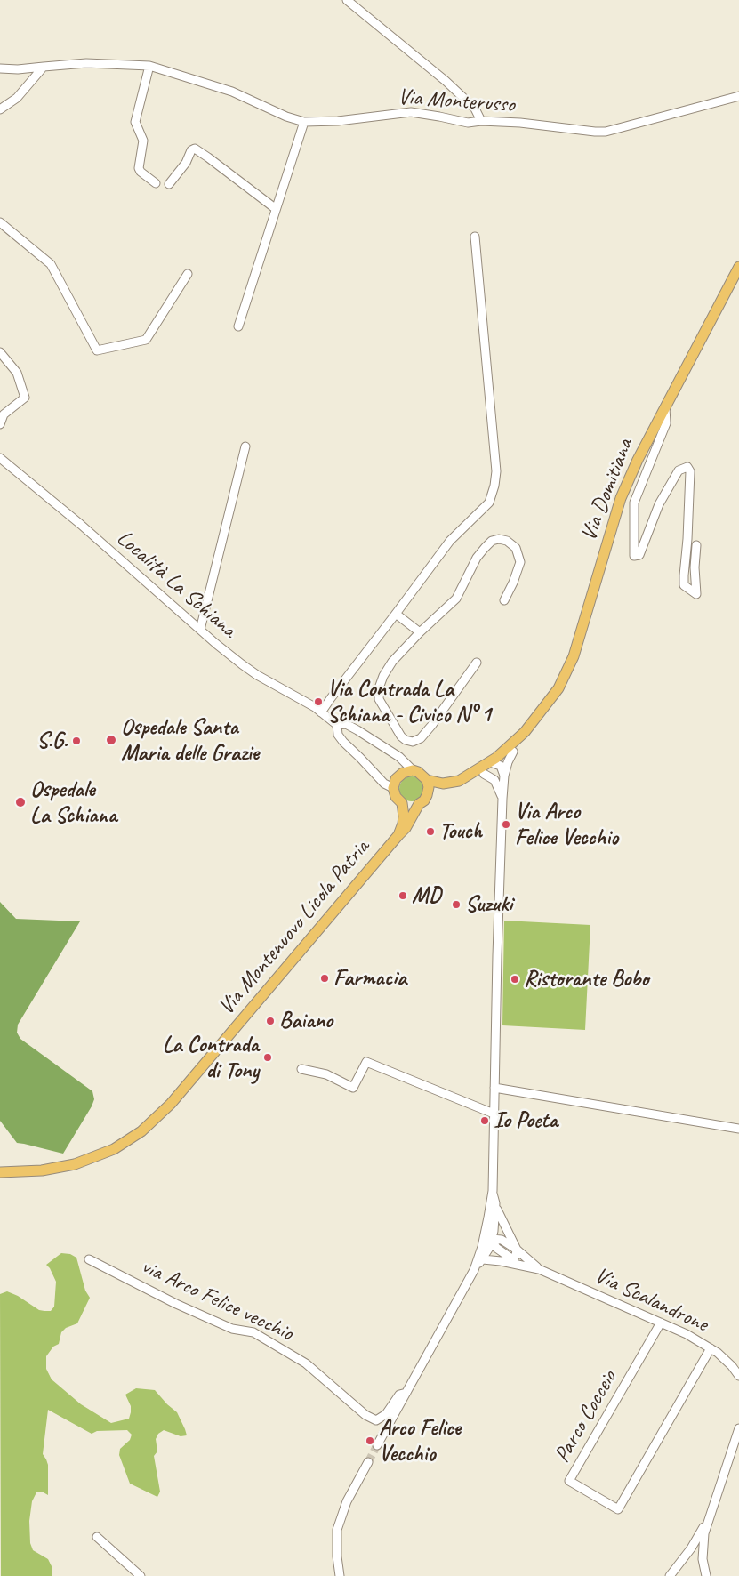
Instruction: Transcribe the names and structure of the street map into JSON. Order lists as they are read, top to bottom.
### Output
{
  "streets": {
    "main road": ["Via Domitiana", "Via Montenuovo Licola Patria"],
    "street": [
      "Via Monterusso",
      "Località La Schiana",
      "via Arco Felice vecchio",
      "Via Scalandrone",
      "Parco Cocceio"
    ]
  },
  "crossings": [
    ["Via Domitiana", "Località La Schiana"],
    ["Via Domitiana", "Via Montenuovo Licola Patria"],
    ["Località La Schiana", "Via Montenuovo Licola Patria"],
    ["Via Scalandrone", "Parco Cocceio"]
  ],
  "places": [
    "Via Contrada La Schiana - Civico N° 1",
    "Ospedale Santa Maria delle Grazie",
    "S.G.",
    "Ospedale La Schiana",
    "Via Arco Felice Vecchio",
    "Touch",
    "MD",
    "Suzuki",
    "Farmacia",
    "Ristorante Bobo",
    "Baiano",
    "La Contrada di Tony",
    "Io Poeta",
    "Arco Felice Vecchio"
  ]
}
